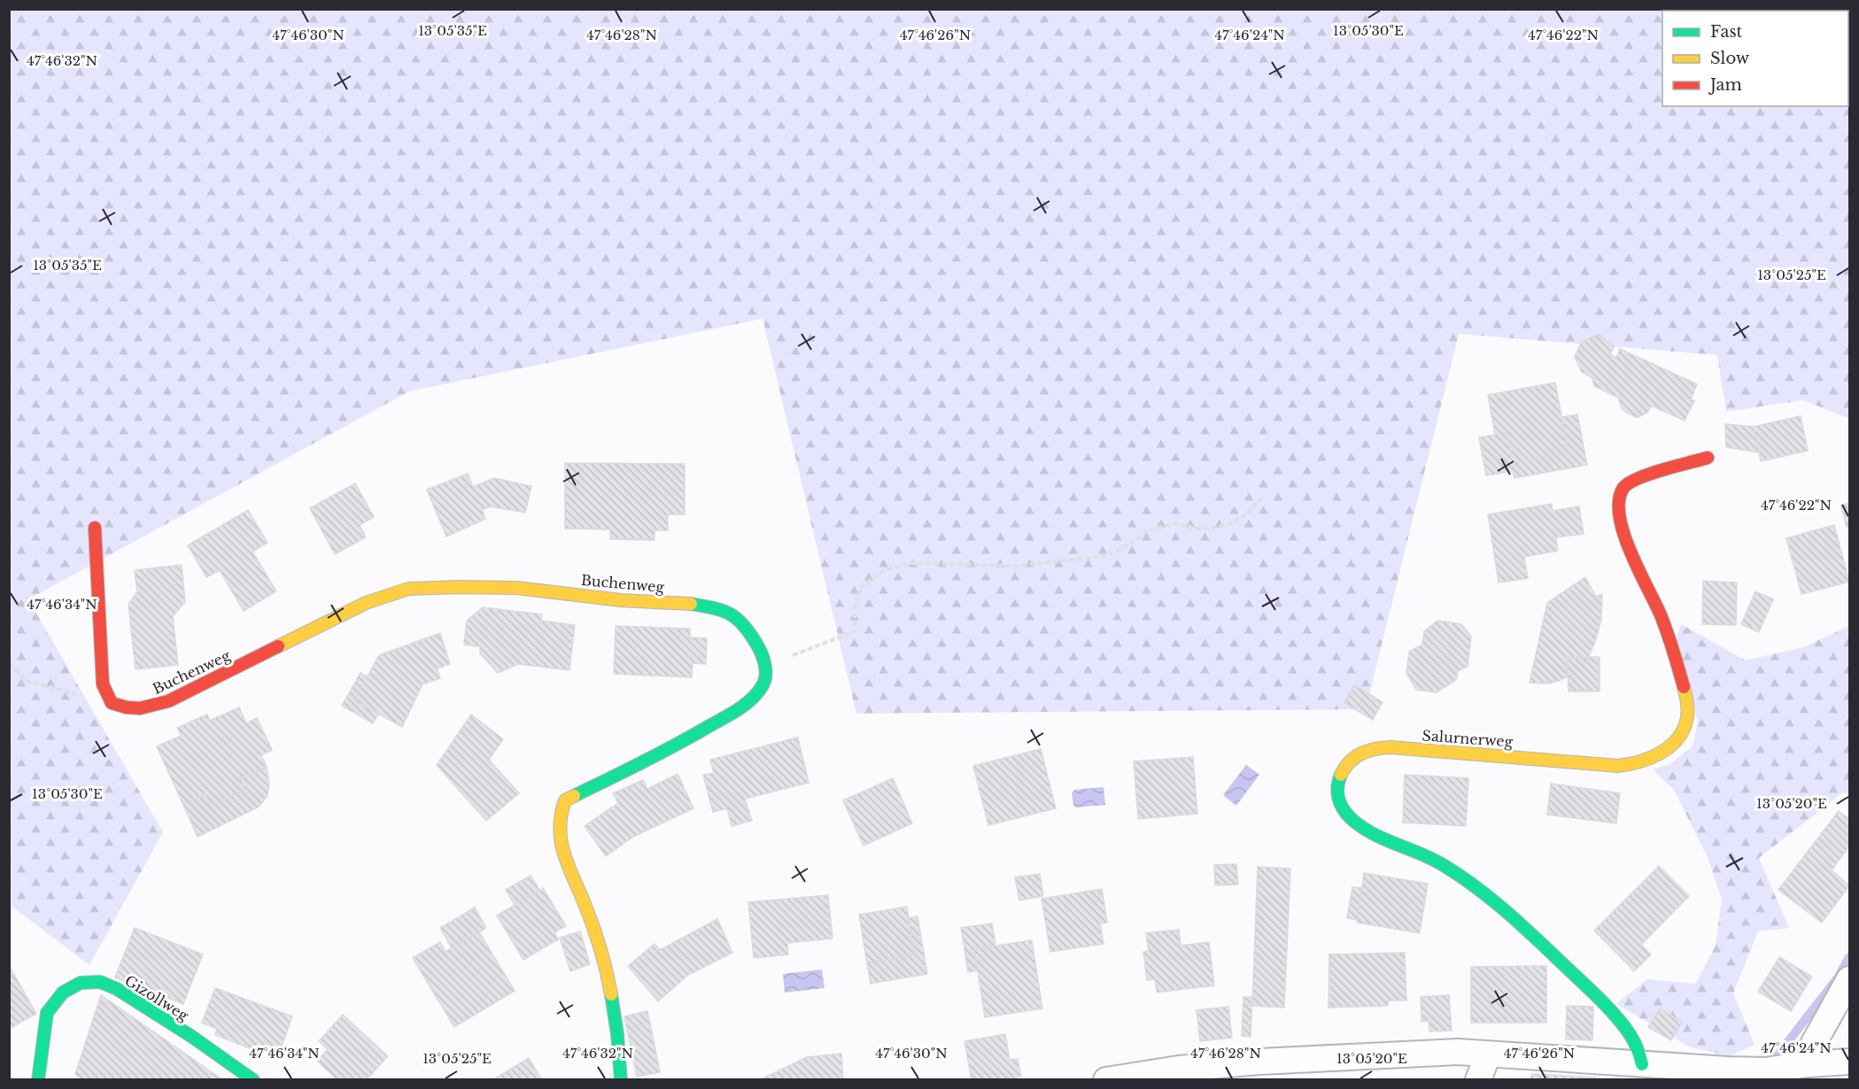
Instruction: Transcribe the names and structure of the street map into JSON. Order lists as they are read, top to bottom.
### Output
{
  "streets": {
    "street": ["Buchenweg", "Salurnerweg", "Gizollweg"]
  },
  "legend": ["Fast", "Slow", "Jam"],
  "coordinates": [
    "13°05'30\"E",
    "13°05'35\"E",
    "47°46'30\"N",
    "47°46'28\"N",
    "47°46'26\"N",
    "47°46'24\"N",
    "47°46'22\"N",
    "47°46'32\"N",
    "13°05'25\"E",
    "47°46'34\"N",
    "13°05'20\"E"
  ]
}
